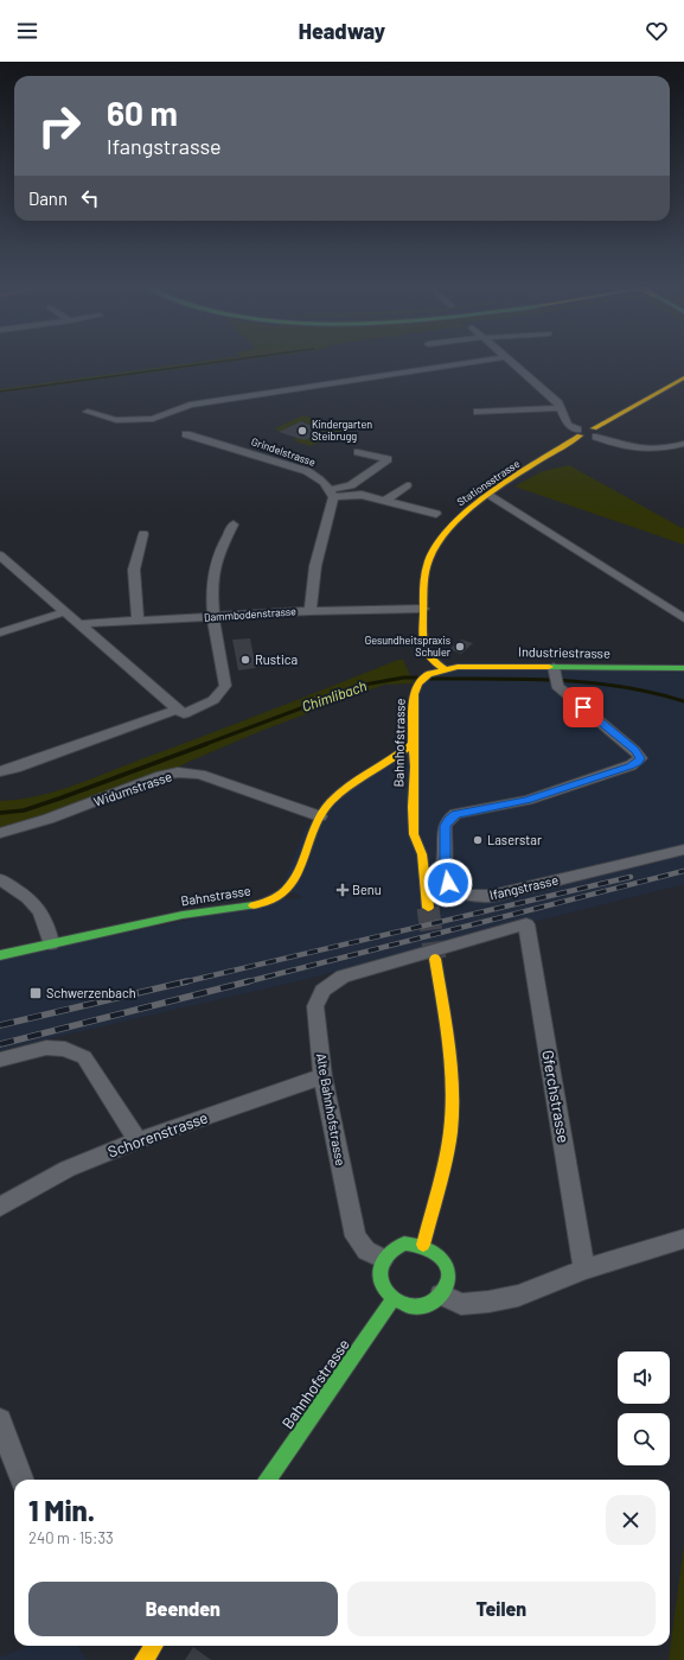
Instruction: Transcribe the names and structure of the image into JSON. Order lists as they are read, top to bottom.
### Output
{
  "streets": {
    "main road": [
      "Stationsstrasse",
      "Industriestrasse",
      "Bahnhofstrasse",
      "Bahnstrasse"
    ],
    "street": [
      "Grindelstrasse",
      "Dammbodenstrasse",
      "Widumstrasse",
      "Ifangstrasse",
      "Gferchstrasse",
      "Alte Bahnhofstrasse",
      "Schorenstrasse"
    ]
  },
  "crossings": [
    ["Stationsstrasse", "Dammbodenstrasse"],
    ["Stationsstrasse", "Industriestrasse"],
    ["Stationsstrasse", "Bahnhofstrasse"],
    ["Industriestrasse", "Bahnhofstrasse"],
    ["Industriestrasse", "Ifangstrasse"],
    ["Bahnhofstrasse", "Bahnstrasse"],
    ["Bahnhofstrasse", "Alte Bahnhofstrasse"],
    ["Widumstrasse", "Bahnstrasse"],
    ["Gferchstrasse", "Alte Bahnhofstrasse"],
    ["Alte Bahnhofstrasse", "Schorenstrasse"]
  ],
  "water": ["Chimlibach"],
  "places": {
    "other": [
      "Kindergarten Steibrugg",
      "Gesundheitspraxis Schuler",
      "Rustica",
      "Laserstar"
    ],
    "health": ["Benu"],
    "transit": ["Schwerzenbach"]
  },
  "page": {
    "header": "Headway",
    "turn": ["60 m", "Ifangstrasse"],
    "then": "Dann",
    "heading": ["1 Min.", "240 m · 15:33"],
    "buttons": ["Beenden", "Teilen"]
  }
}
